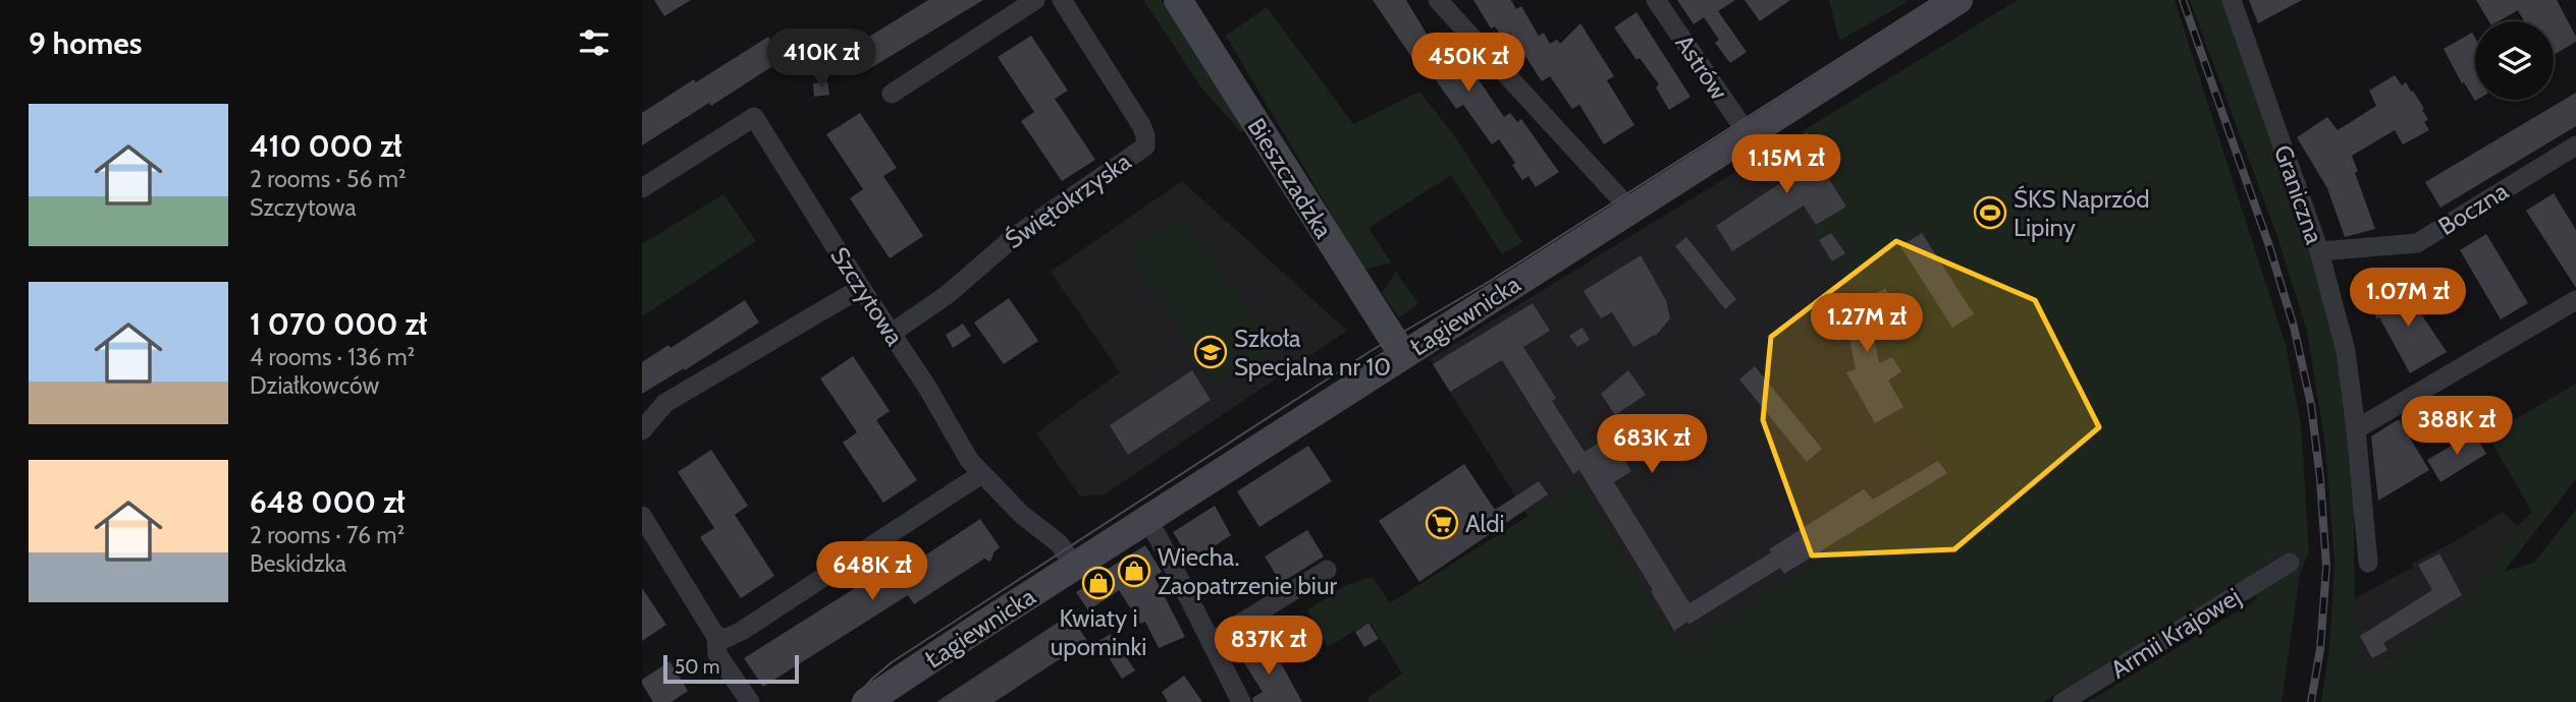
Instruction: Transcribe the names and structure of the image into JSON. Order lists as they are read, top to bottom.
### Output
{
  "streets": {
    "street": [
      "Astrów",
      "Bieszczadzka",
      "Graniczna",
      "Świętokrzyska",
      "Boczna",
      "Szczytowa",
      "Łagiewnicka",
      "Armii Krajowej"
    ]
  },
  "crossings": [
    ["Astrów", "Łagiewnicka"],
    ["Bieszczadzka", "Łagiewnicka"],
    ["Graniczna", "Boczna"],
    ["Świętokrzyska", "Szczytowa"],
    ["Szczytowa", "Łagiewnicka"]
  ],
  "places": {
    "sports": ["ŚKS Naprzód Lipiny"],
    "school or university": ["Szkoła Specjalna nr 10"],
    "supermarket": ["Aldi"],
    "shop": ["Wiecha. Zaopatrzenie biur", "Kwiaty i upominki"]
  },
  "scale_bar": "50 m",
  "page": {
    "heading": "9 homes",
    "price": [
      "410K zł",
      "450K zł",
      "1.15M zł",
      "1.07M zł",
      "1.27M zł",
      "388K zł",
      "683K zł",
      "648K zł",
      "837K zł"
    ],
    "list": [
      {
        "name": "410 000 zł",
        "note": "2 rooms · 56 m² · Szczytowa"
      },
      {
        "name": "1 070 000 zł",
        "note": "4 rooms · 136 m² · Działkowców"
      },
      {
        "name": "648 000 zł",
        "note": "2 rooms · 76 m² · Beskidzka"
      }
    ],
    "scale": "50 m"
  }
}
